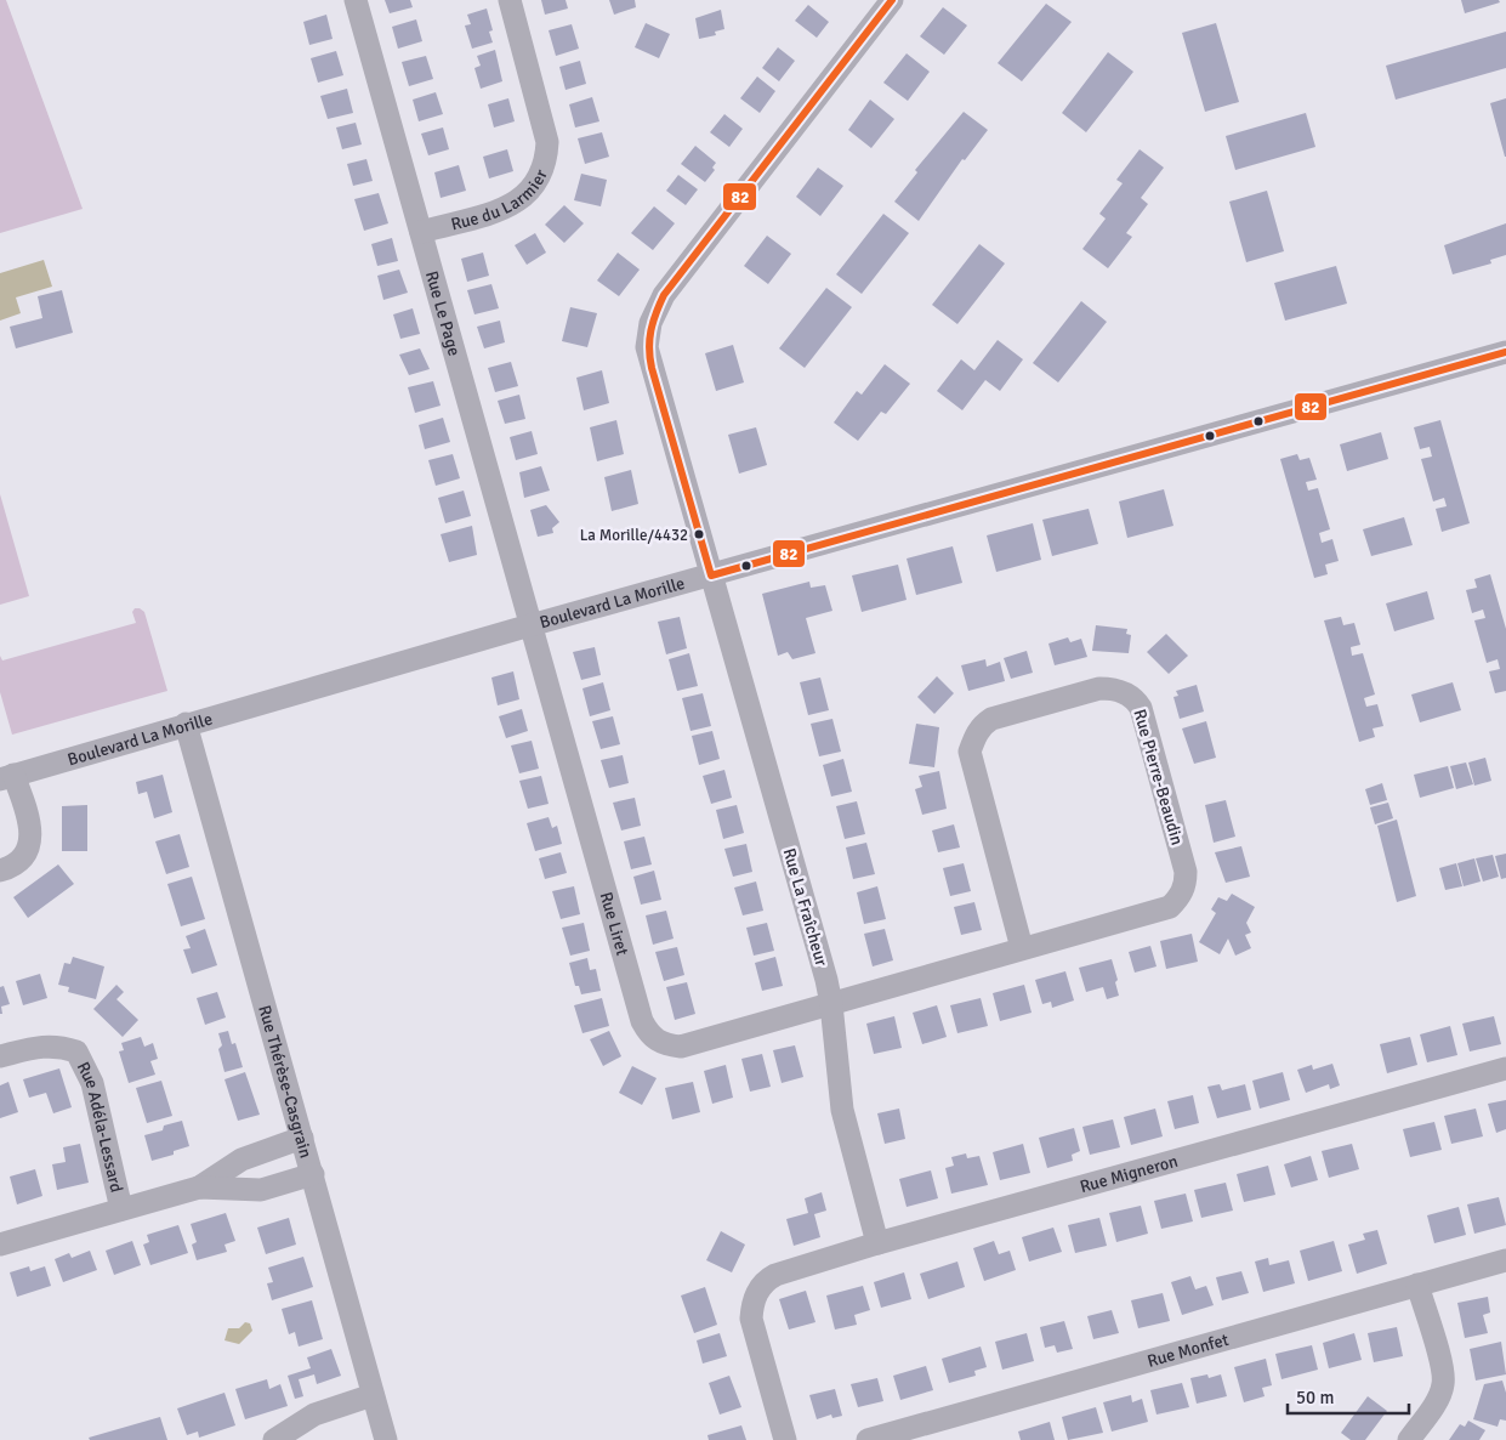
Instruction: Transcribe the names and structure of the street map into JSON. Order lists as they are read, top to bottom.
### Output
{
  "streets": {
    "street": [
      "Rue du Larmier",
      "Rue Le Page",
      "Boulevard La Morille",
      "Rue Pierre-Beaudin",
      "Rue La Fraîcheur",
      "Rue Liret",
      "Rue Thérèse-Casgrain",
      "Rue Adéla-Lessard",
      "Rue Migneron",
      "Rue Monfet"
    ]
  },
  "crossings": [
    ["Rue du Larmier", "Rue Le Page"],
    ["Rue Le Page", "Boulevard La Morille"],
    ["Rue Le Page", "Rue Liret"],
    ["Boulevard La Morille", "Rue La Fraîcheur"],
    ["Boulevard La Morille", "Rue Liret"],
    ["Boulevard La Morille", "Rue Thérèse-Casgrain"],
    ["Rue Pierre-Beaudin", "Rue La Fraîcheur"],
    ["Rue Pierre-Beaudin", "Rue Liret"],
    ["Rue La Fraîcheur", "Rue Liret"],
    ["Rue La Fraîcheur", "Rue Migneron"]
  ],
  "places": ["La Morille/4432"],
  "lines": ["transit line 82"],
  "scale_bar": "50 m"
}
